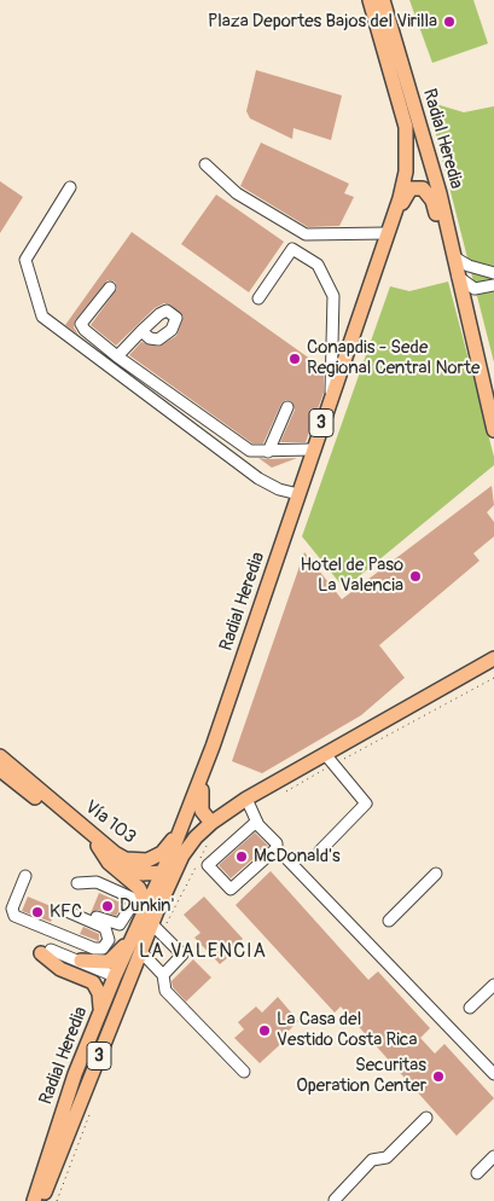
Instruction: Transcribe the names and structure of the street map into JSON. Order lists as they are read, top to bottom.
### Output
{
  "streets": {
    "main road": ["Radial Heredia", "3", "Vía 103"]
  },
  "crossings": [
    ["Radial Heredia", "Vía 103"]
  ],
  "districts": ["LA VALENCIA"],
  "places": [
    "Plaza Deportes Bajos del Virilla",
    "Conapdis - Sede Regional Central Norte",
    "Hotel de Paso La Valencia",
    "McDonald's",
    "Dunkin'",
    "KFC",
    "La Casa del Vestido Costa Rica",
    "Securitas Operation Center"
  ]
}
